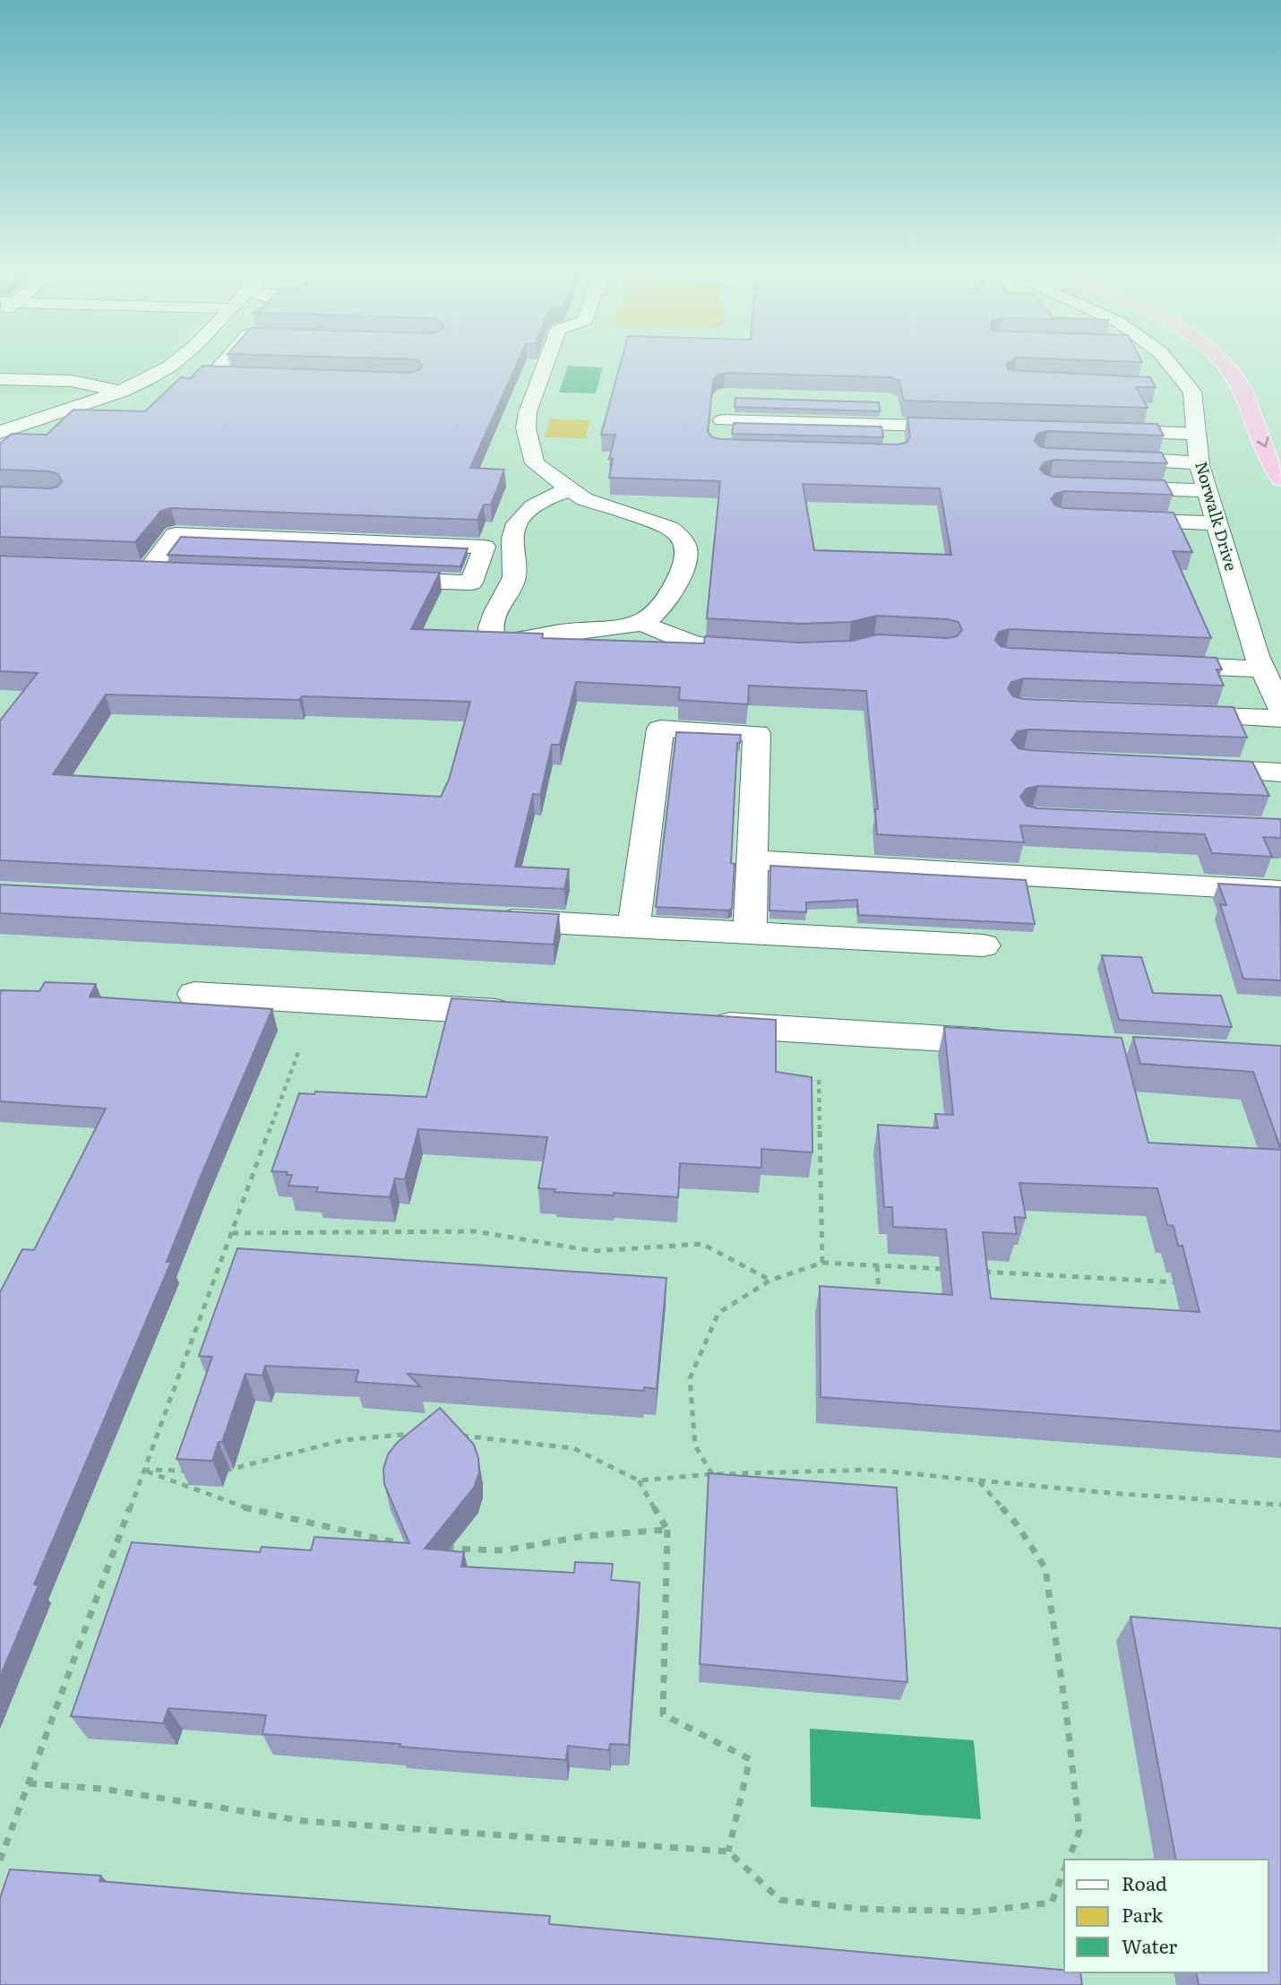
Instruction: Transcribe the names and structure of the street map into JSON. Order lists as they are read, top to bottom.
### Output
{
  "streets": {
    "street": ["Norwalk Drive"]
  },
  "legend": ["Road", "Park", "Water"]
}
